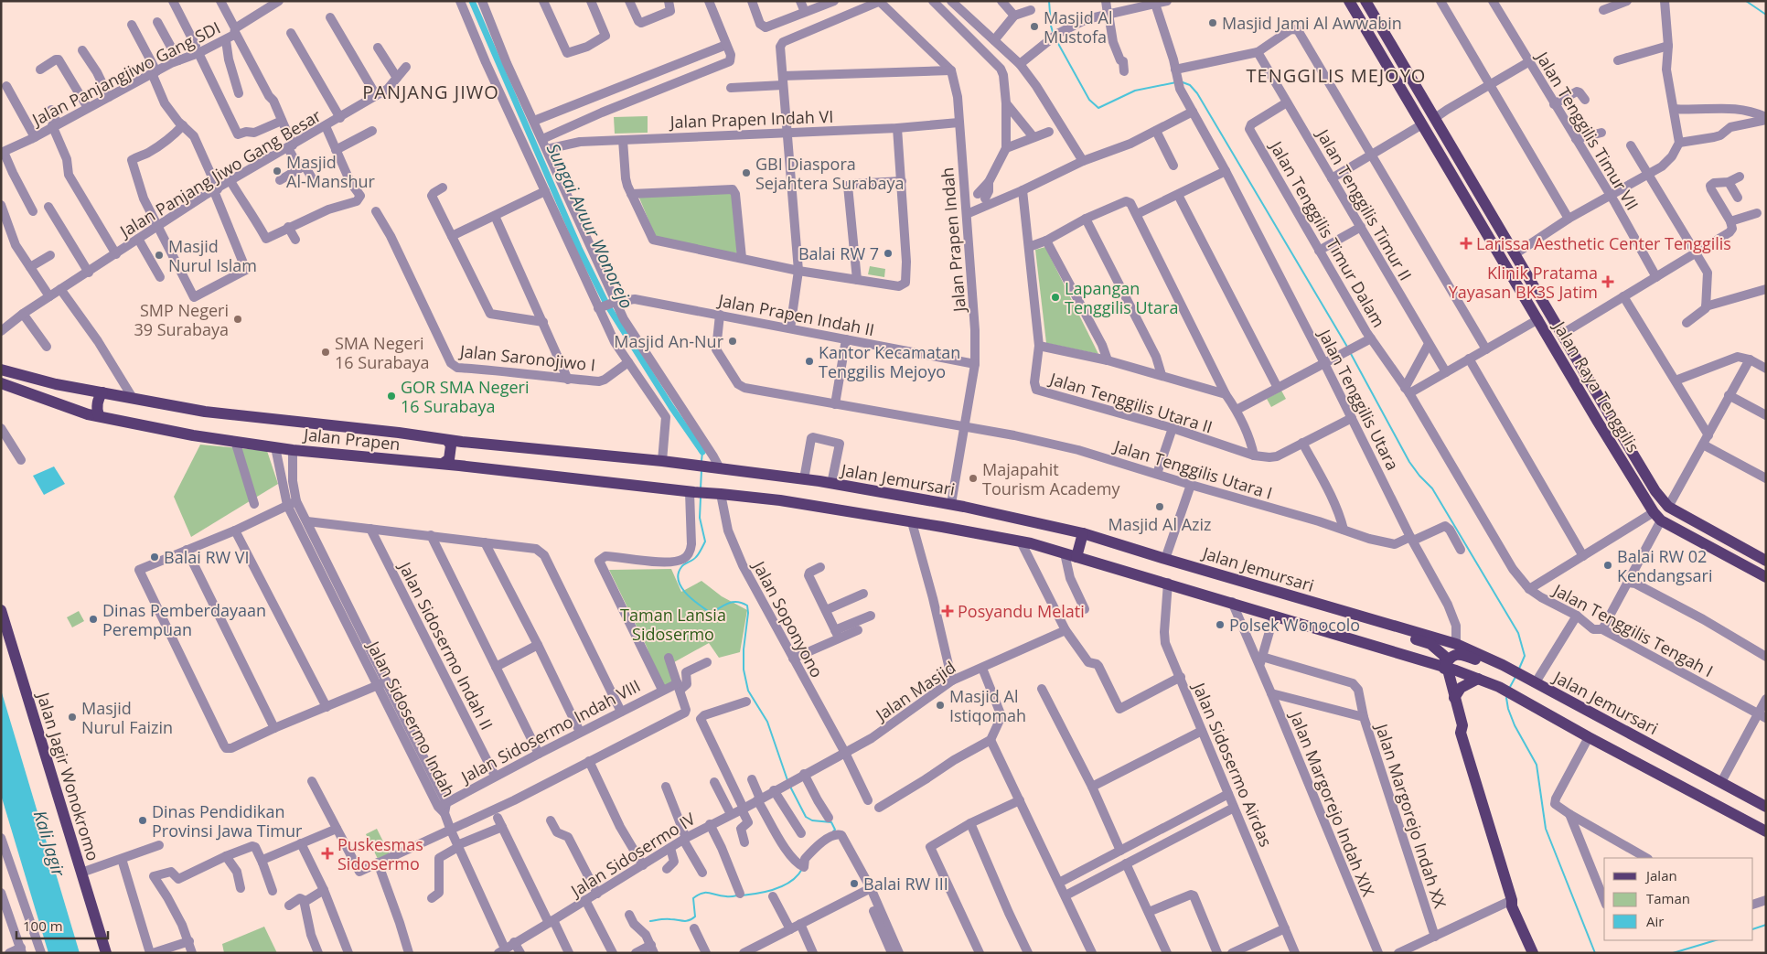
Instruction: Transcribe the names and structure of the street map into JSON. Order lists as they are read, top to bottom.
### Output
{
  "streets": {
    "main road": [
      "Jalan Raya Tenggilis",
      "Jalan Prapen",
      "Jalan Jemursari",
      "Jalan Jagir Wonokromo"
    ],
    "street": [
      "Jalan Panjangjiwo Gang SDI",
      "Jalan Prapen Indah VI",
      "Jalan Tenggilis Timur VII",
      "Jalan Panjang Jiwo Gang Besar",
      "Jalan Tenggilis Timur II",
      "Jalan Tenggilis Timur Dalam",
      "Jalan Prapen Indah",
      "Jalan Prapen Indah II",
      "Jalan Saronojiwo I",
      "Jalan Tenggilis Utara",
      "Jalan Tenggilis Utara II",
      "Jalan Tenggilis Utara I",
      "Jalan Soponyono",
      "Jalan Tenggilis Tengah I",
      "Jalan Sidosermo Indah II",
      "Jalan Masjid",
      "Jalan Sidosermo Indah",
      "Jalan Sidosermo Indah VIII",
      "Jalan Sidosermo Airdas",
      "Jalan Margorejo Indah XIX",
      "Jalan Margorejo Indah XX",
      "Jalan Sidosermo IV"
    ]
  },
  "crossings": [
    ["Jalan Prapen Indah VI", "Jalan Prapen Indah"],
    ["Jalan Tenggilis Timur II", "Jalan Tenggilis Timur Dalam"],
    ["Jalan Tenggilis Timur Dalam", "Jalan Tenggilis Tengah I"],
    ["Jalan Prapen Indah", "Jalan Prapen Indah II"],
    ["Jalan Prapen Indah", "Jalan Tenggilis Utara I"],
    ["Jalan Prapen Indah", "Jalan Jemursari"],
    ["Jalan Prapen Indah II", "Jalan Tenggilis Utara I"],
    ["Jalan Tenggilis Utara", "Jalan Tenggilis Utara II"],
    ["Jalan Tenggilis Utara", "Jalan Tenggilis Utara I"],
    ["Jalan Tenggilis Utara", "Jalan Jemursari"],
    ["Jalan Prapen", "Jalan Jemursari"],
    ["Jalan Prapen", "Jalan Soponyono"],
    ["Jalan Prapen", "Jalan Sidosermo Indah"],
    ["Jalan Soponyono", "Jalan Masjid"],
    ["Jalan Sidosermo Indah II", "Jalan Sidosermo Indah VIII"],
    ["Jalan Masjid", "Jalan Sidosermo IV"],
    ["Jalan Sidosermo Indah", "Jalan Sidosermo Indah VIII"],
    ["Jalan Sidosermo Indah", "Jalan Sidosermo IV"],
    ["Jalan Margorejo Indah XIX", "Jalan Margorejo Indah XX"]
  ],
  "districts": ["TENGGILIS MEJOYO", "PANJANG JIWO"],
  "water": ["Sungai Avuur Wonorejo", "Kali Jagir"],
  "parks": ["Taman Lansia Sidosermo"],
  "places": {
    "other": [
      "Masjid Jami Al Awwabin",
      "Masjid Al Mustofa",
      "Masjid Al-Manshur",
      "GBI Diaspora Sejahtera Surabaya",
      "Balai RW 7",
      "Masjid Nurul Islam",
      "Lapangan Tenggilis Utara",
      "SMP Negeri 39 Surabaya",
      "Masjid An-Nur",
      "SMA Negeri 16 Surabaya",
      "Kantor Kecamatan Tenggilis Mejoyo",
      "GOR SMA Negeri 16 Surabaya",
      "Majapahit Tourism Academy",
      "Masjid Al Aziz",
      "Balai RW VI",
      "Balai RW 02 Kendangsari",
      "Dinas Pemberdayaan Perempuan",
      "Polsek Wonocolo",
      "Masjid Al Istiqomah",
      "Masjid Nurul Faizin",
      "Dinas Pendidikan Provinsi Jawa Timur",
      "Balai RW III"
    ],
    "health": [
      "Larissa Aesthetic Center Tenggilis",
      "Klinik Pratama Yayasan BK3S Jatim",
      "Posyandu Melati",
      "Puskesmas Sidosermo"
    ]
  },
  "legend": ["Jalan", "Taman", "Air"],
  "scale_bar": "100 m"
}
